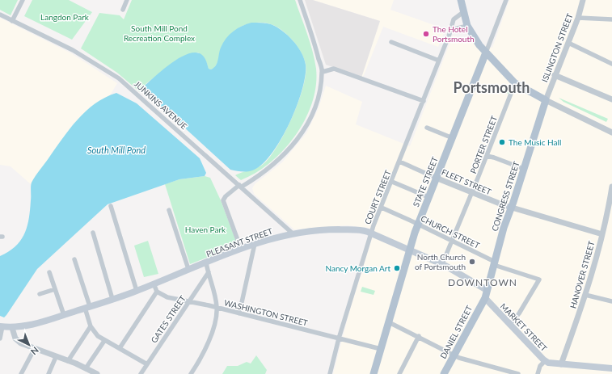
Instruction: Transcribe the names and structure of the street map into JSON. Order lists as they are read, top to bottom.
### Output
{
  "streets": {
    "main road": [
      "STATE STREET",
      "CONGRESS STREET",
      "PLEASANT STREET",
      "MARKET STREET",
      "DANIEL STREET"
    ],
    "street": [
      "ISLINGTON STREET",
      "JUNKINS AVENUE",
      "PORTER STREET",
      "FLEET STREET",
      "COURT STREET",
      "CHURCH STREET",
      "HANOVER STREET",
      "WASHINGTON STREET",
      "GATES STREET"
    ]
  },
  "crossings": [
    ["ISLINGTON STREET", "CONGRESS STREET"],
    ["JUNKINS AVENUE", "PLEASANT STREET"],
    ["PORTER STREET", "FLEET STREET"],
    ["PORTER STREET", "CHURCH STREET"],
    ["PORTER STREET", "PLEASANT STREET"],
    ["STATE STREET", "FLEET STREET"],
    ["STATE STREET", "CHURCH STREET"],
    ["STATE STREET", "PLEASANT STREET"],
    ["STATE STREET", "WASHINGTON STREET"],
    ["FLEET STREET", "CONGRESS STREET"],
    ["FLEET STREET", "COURT STREET"],
    ["FLEET STREET", "HANOVER STREET"],
    ["CONGRESS STREET", "CHURCH STREET"],
    ["CONGRESS STREET", "PLEASANT STREET"],
    ["CONGRESS STREET", "MARKET STREET"],
    ["CONGRESS STREET", "DANIEL STREET"],
    ["COURT STREET", "CHURCH STREET"],
    ["COURT STREET", "PLEASANT STREET"],
    ["COURT STREET", "WASHINGTON STREET"],
    ["CHURCH STREET", "MARKET STREET"],
    ["HANOVER STREET", "MARKET STREET"],
    ["WASHINGTON STREET", "GATES STREET"],
    ["MARKET STREET", "DANIEL STREET"]
  ],
  "districts": ["Portsmouth", "DOWNTOWN"],
  "water": ["South Mill Pond"],
  "parks": ["Langdon Park", "South Mill Pond Recreation Complex", "Haven Park"],
  "places": [
    "The Hotel Portsmouth",
    "The Music Hall",
    "North Church of Portsmouth",
    "Nancy Morgan Art"
  ],
  "north": "bottom right"
}
